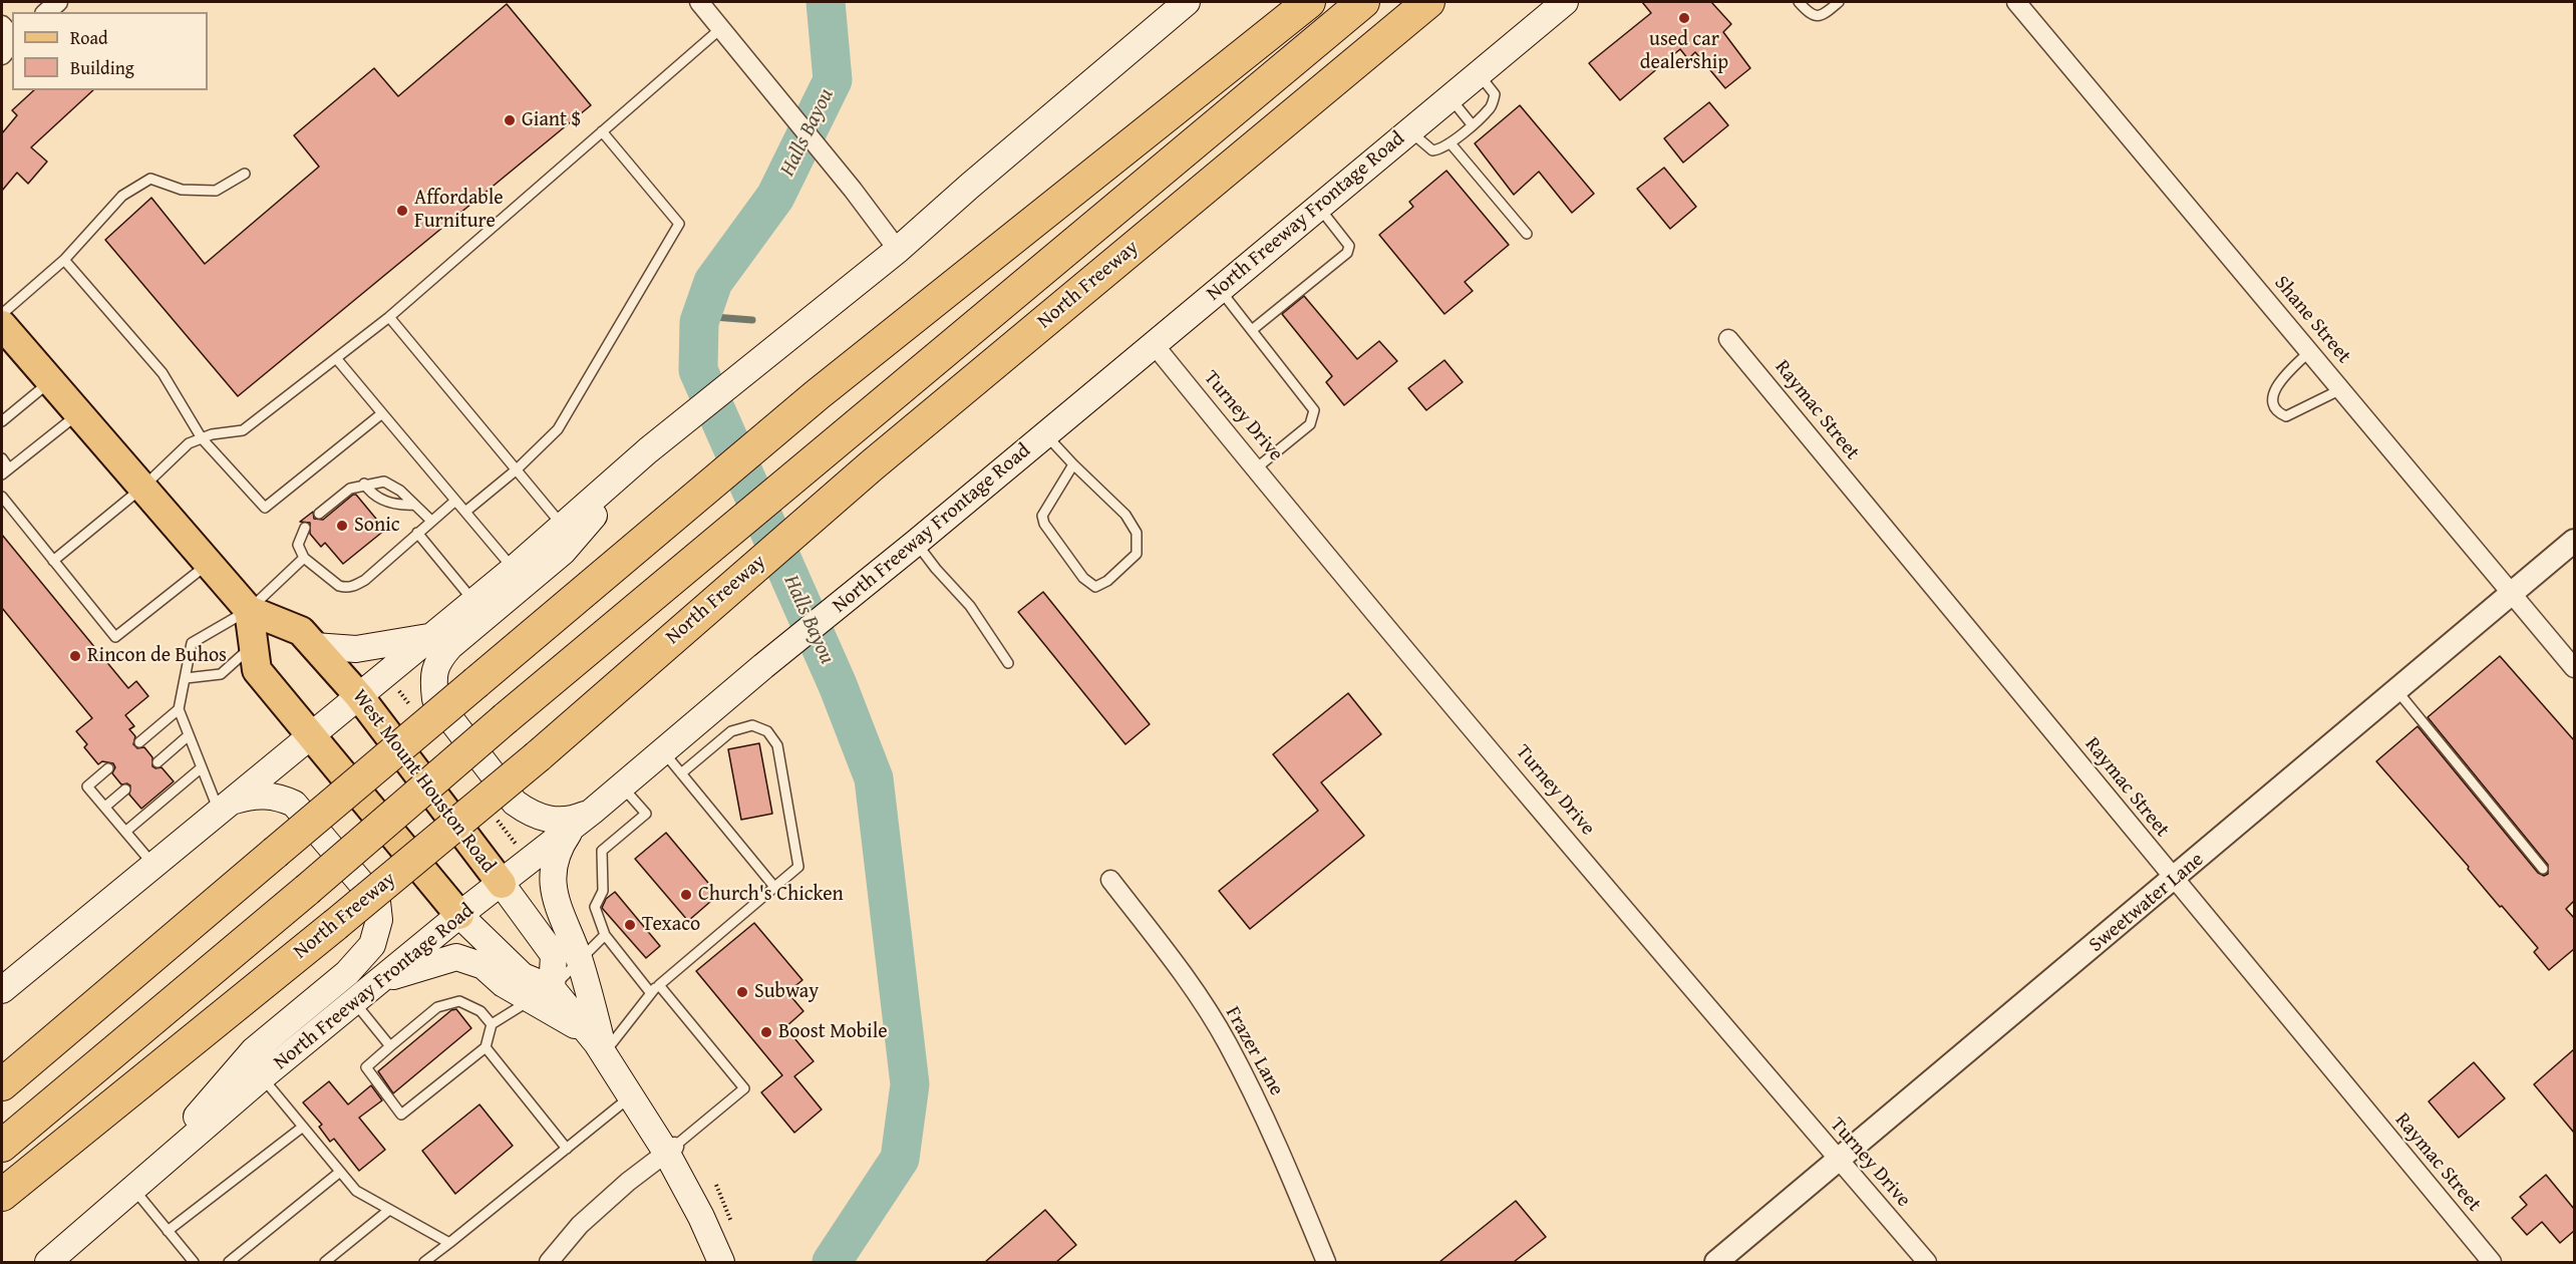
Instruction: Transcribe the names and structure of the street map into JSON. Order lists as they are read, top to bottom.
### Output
{
  "streets": {
    "highway": ["North Freeway"],
    "main road": ["North Freeway Frontage Road", "West Mount Houston Road"],
    "street": [
      "Shane Street",
      "Raymac Street",
      "Turney Drive",
      "Sweetwater Lane",
      "Frazer Lane"
    ]
  },
  "crossings": [
    ["North Freeway Frontage Road", "Turney Drive"],
    ["North Freeway Frontage Road", "West Mount Houston Road"],
    ["Shane Street", "Sweetwater Lane"],
    ["Raymac Street", "Sweetwater Lane"],
    ["Turney Drive", "Sweetwater Lane"]
  ],
  "water": ["Halls Bayou"],
  "places": [
    "used car dealership",
    "Giant $",
    "Affordable Furniture",
    "Sonic",
    "Rincon de Buhos",
    "Church's Chicken",
    "Texaco",
    "Subway",
    "Boost Mobile"
  ],
  "legend": ["Road", "Building"]
}
